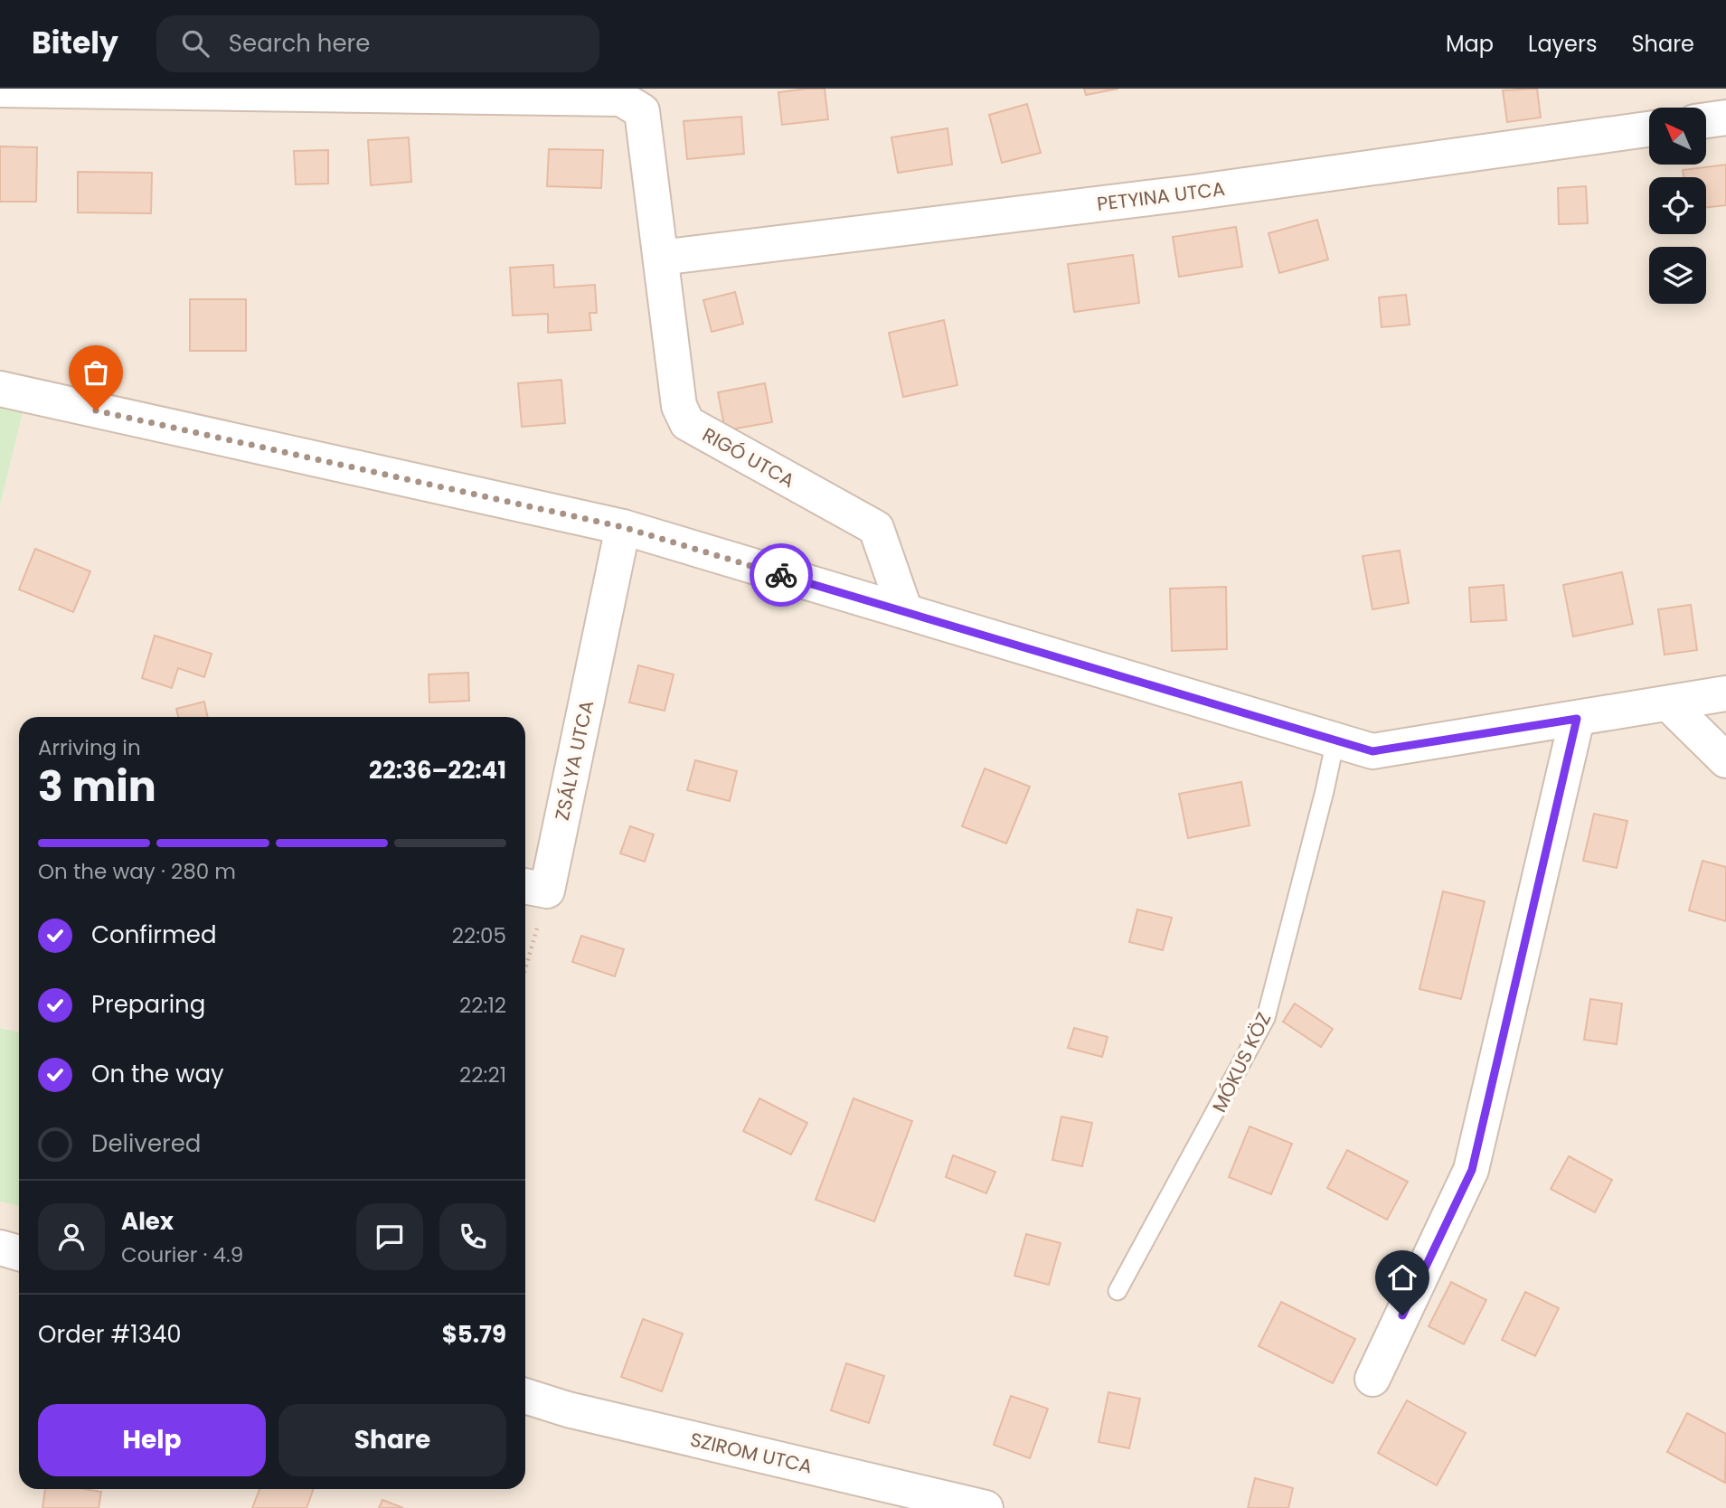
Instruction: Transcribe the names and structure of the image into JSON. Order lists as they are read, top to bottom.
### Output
{
  "streets": {
    "street": [
      "PETYINA UTCA",
      "RIGÓ UTCA",
      "ZSÁLYA UTCA",
      "SZIROM UTCA"
    ],
    "lane": ["MÓKUS KÖZ"]
  },
  "crossings": [
    ["PETYINA UTCA", "RIGÓ UTCA"]
  ],
  "north": "top left",
  "page": {
    "header": "Bitely",
    "search": "Search here",
    "nav": ["Map", "Layers", "Share"],
    "heading": ["3 min", "Arriving in", "22:36–22:41"],
    "panel": [
      "Alex",
      "Courier · 4.9",
      "Order #1340",
      "$5.79"
    ],
    "bar": "On the way · 280 m",
    "list": [
      ["Confirmed", "22:05"],
      ["Preparing", "22:12"],
      ["On the way", "22:21"],
      "Delivered"
    ],
    "buttons": ["Help", "Share"]
  }
}
